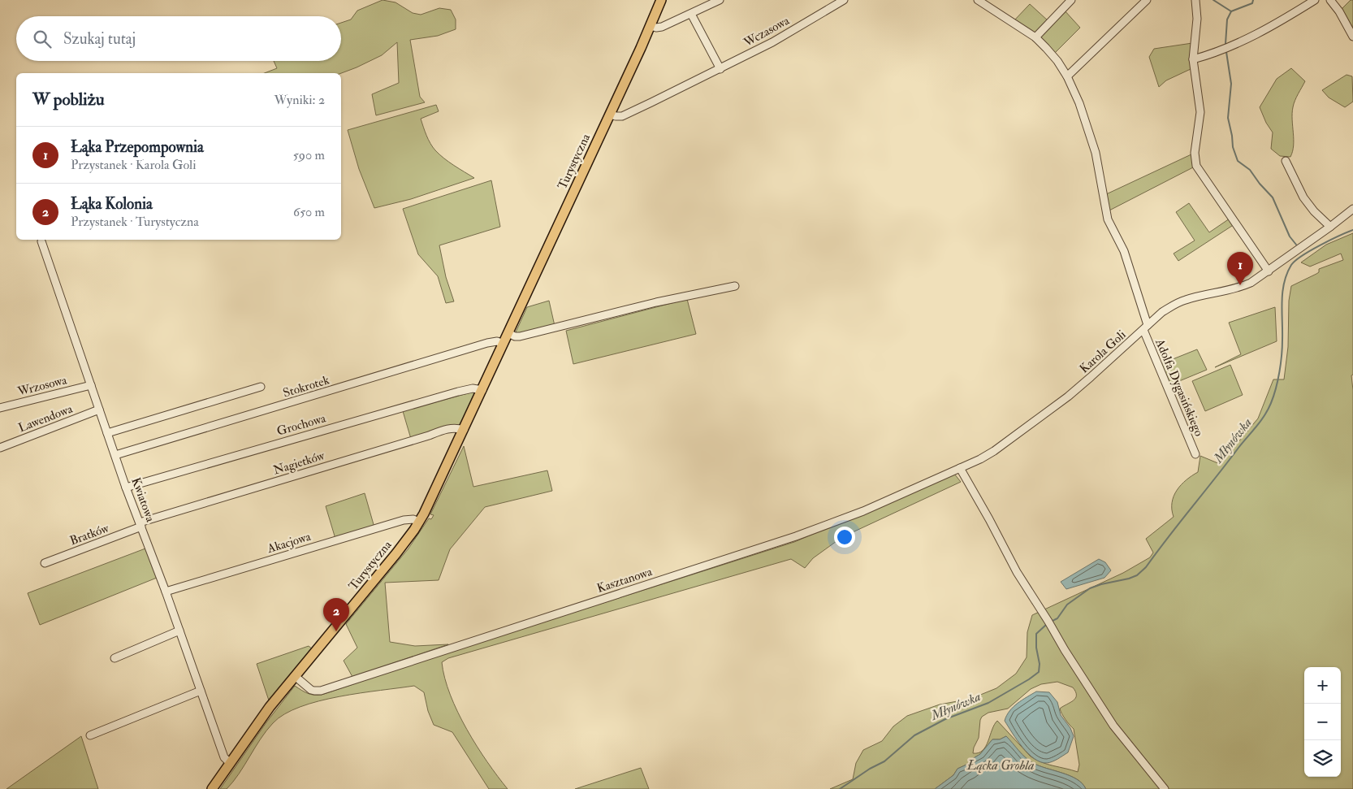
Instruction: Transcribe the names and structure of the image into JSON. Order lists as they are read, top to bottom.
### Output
{
  "streets": {
    "main road": ["Turystyczna"],
    "street": [
      "Wczasowa",
      "Karola Goli",
      "Wrzosowa",
      "Stokrotek",
      "Adolfa Dygasińskiego",
      "Lawendowa",
      "Grochowa",
      "Nagietków",
      "Kwiatowa",
      "Bratków",
      "Akacjowa",
      "Kasztanowa"
    ]
  },
  "crossings": [
    ["Wczasowa", "Turystyczna"],
    ["Turystyczna", "Stokrotek"],
    ["Turystyczna", "Grochowa"],
    ["Turystyczna", "Nagietków"],
    ["Turystyczna", "Kwiatowa"],
    ["Turystyczna", "Akacjowa"],
    ["Turystyczna", "Kasztanowa"],
    ["Karola Goli", "Adolfa Dygasińskiego"],
    ["Karola Goli", "Kasztanowa"],
    ["Wrzosowa", "Kwiatowa"],
    ["Stokrotek", "Kwiatowa"],
    ["Lawendowa", "Kwiatowa"],
    ["Grochowa", "Kwiatowa"],
    ["Nagietków", "Kwiatowa"],
    ["Nagietków", "Bratków"],
    ["Kwiatowa", "Bratków"],
    ["Kwiatowa", "Akacjowa"]
  ],
  "water": ["Młynówka", "Łącka Grobla"],
  "page": {
    "search": "Szukaj tutaj",
    "heading": ["W pobliżu", "Wyniki: 2"],
    "list": [
      {
        "mark": "1",
        "name": "Łąka Przepompownia",
        "note": "Przystanek · Karola Goli",
        "value": "590 m"
      },
      {
        "mark": "2",
        "name": "Łąka Kolonia",
        "note": "Przystanek · Turystyczna",
        "value": "650 m"
      }
    ],
    "pins": ["1", "2"],
    "map_buttons": ["+", "−"]
  }
}
